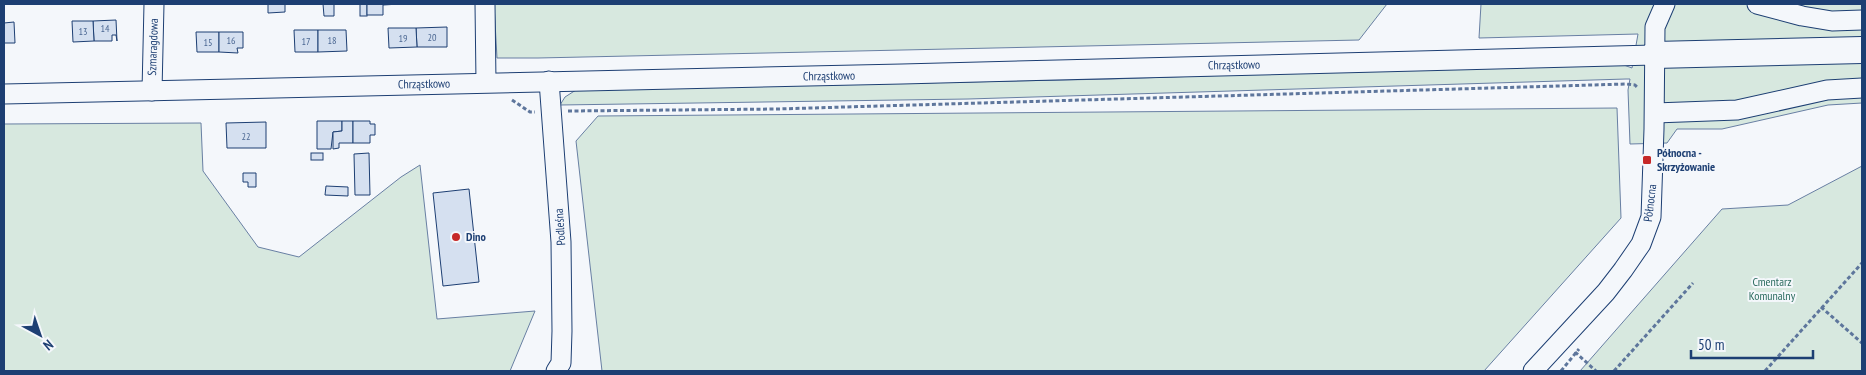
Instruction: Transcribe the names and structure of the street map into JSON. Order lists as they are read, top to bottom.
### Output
{
  "streets": {
    "street": [
      "Szmaragdowa",
      "Chrząstkowo",
      "Północna",
      "Podleśna"
    ]
  },
  "crossings": [
    ["Szmaragdowa", "Chrząstkowo"],
    ["Chrząstkowo", "Północna"],
    ["Chrząstkowo", "Podleśna"]
  ],
  "parks": ["Cmentarz Komunalny"],
  "places": {
    "transit": ["Północna - Skrzyżowanie"],
    "other": ["Dino"]
  },
  "house_numbers": [
    "14",
    "13",
    "20",
    "19",
    "16",
    "18",
    "17",
    "15",
    "22"
  ],
  "scale_bar": "50 m",
  "north": "bottom right"
}
